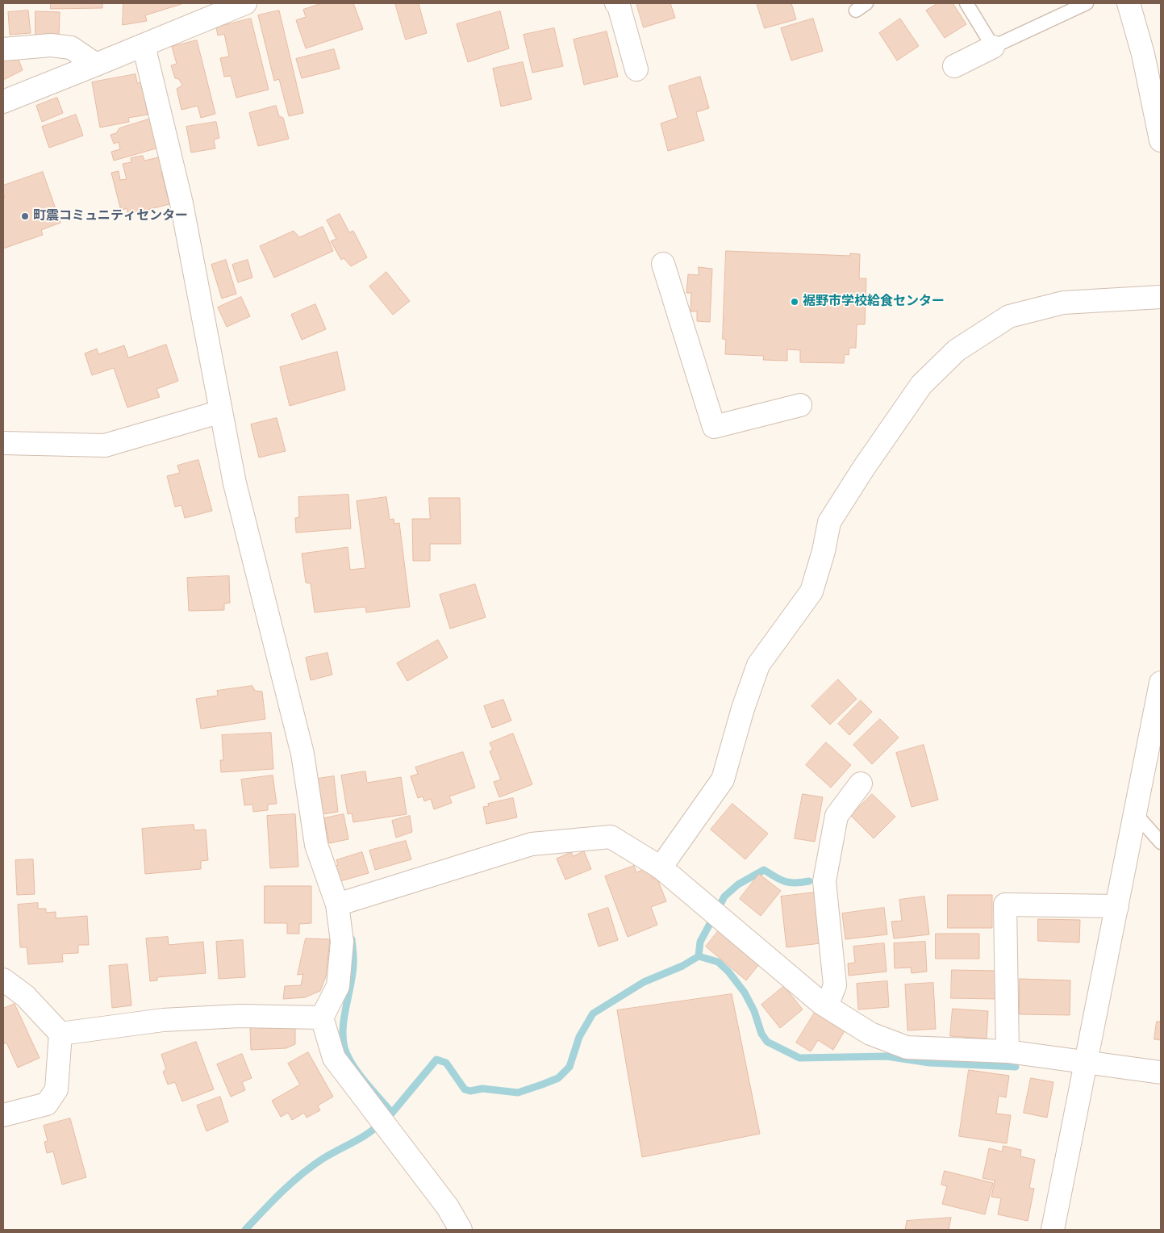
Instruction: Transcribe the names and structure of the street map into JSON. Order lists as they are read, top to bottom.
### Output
{
  "places": ["町震コミュニティセンター", "裾野市学校給食センター"]
}
